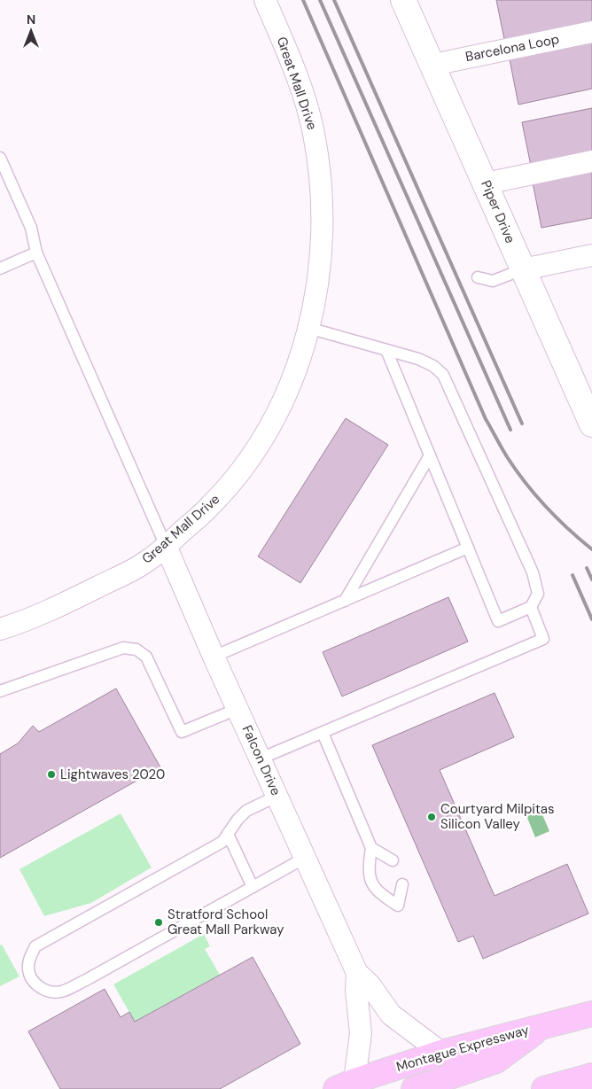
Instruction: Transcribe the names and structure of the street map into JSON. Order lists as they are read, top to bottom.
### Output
{
  "streets": {
    "highway": ["Montague Expressway"],
    "street": [
      "Barcelona Loop",
      "Great Mall Drive",
      "Piper Drive",
      "Falcon Drive"
    ]
  },
  "crossings": [
    ["Barcelona Loop", "Piper Drive"],
    ["Great Mall Drive", "Falcon Drive"],
    ["Falcon Drive", "Montague Expressway"]
  ],
  "places": ["Lightwaves 2020", "Courtyard Milpitas Silicon Valley", "Stratford School Great Mall Parkway"],
  "north": "top"
}
